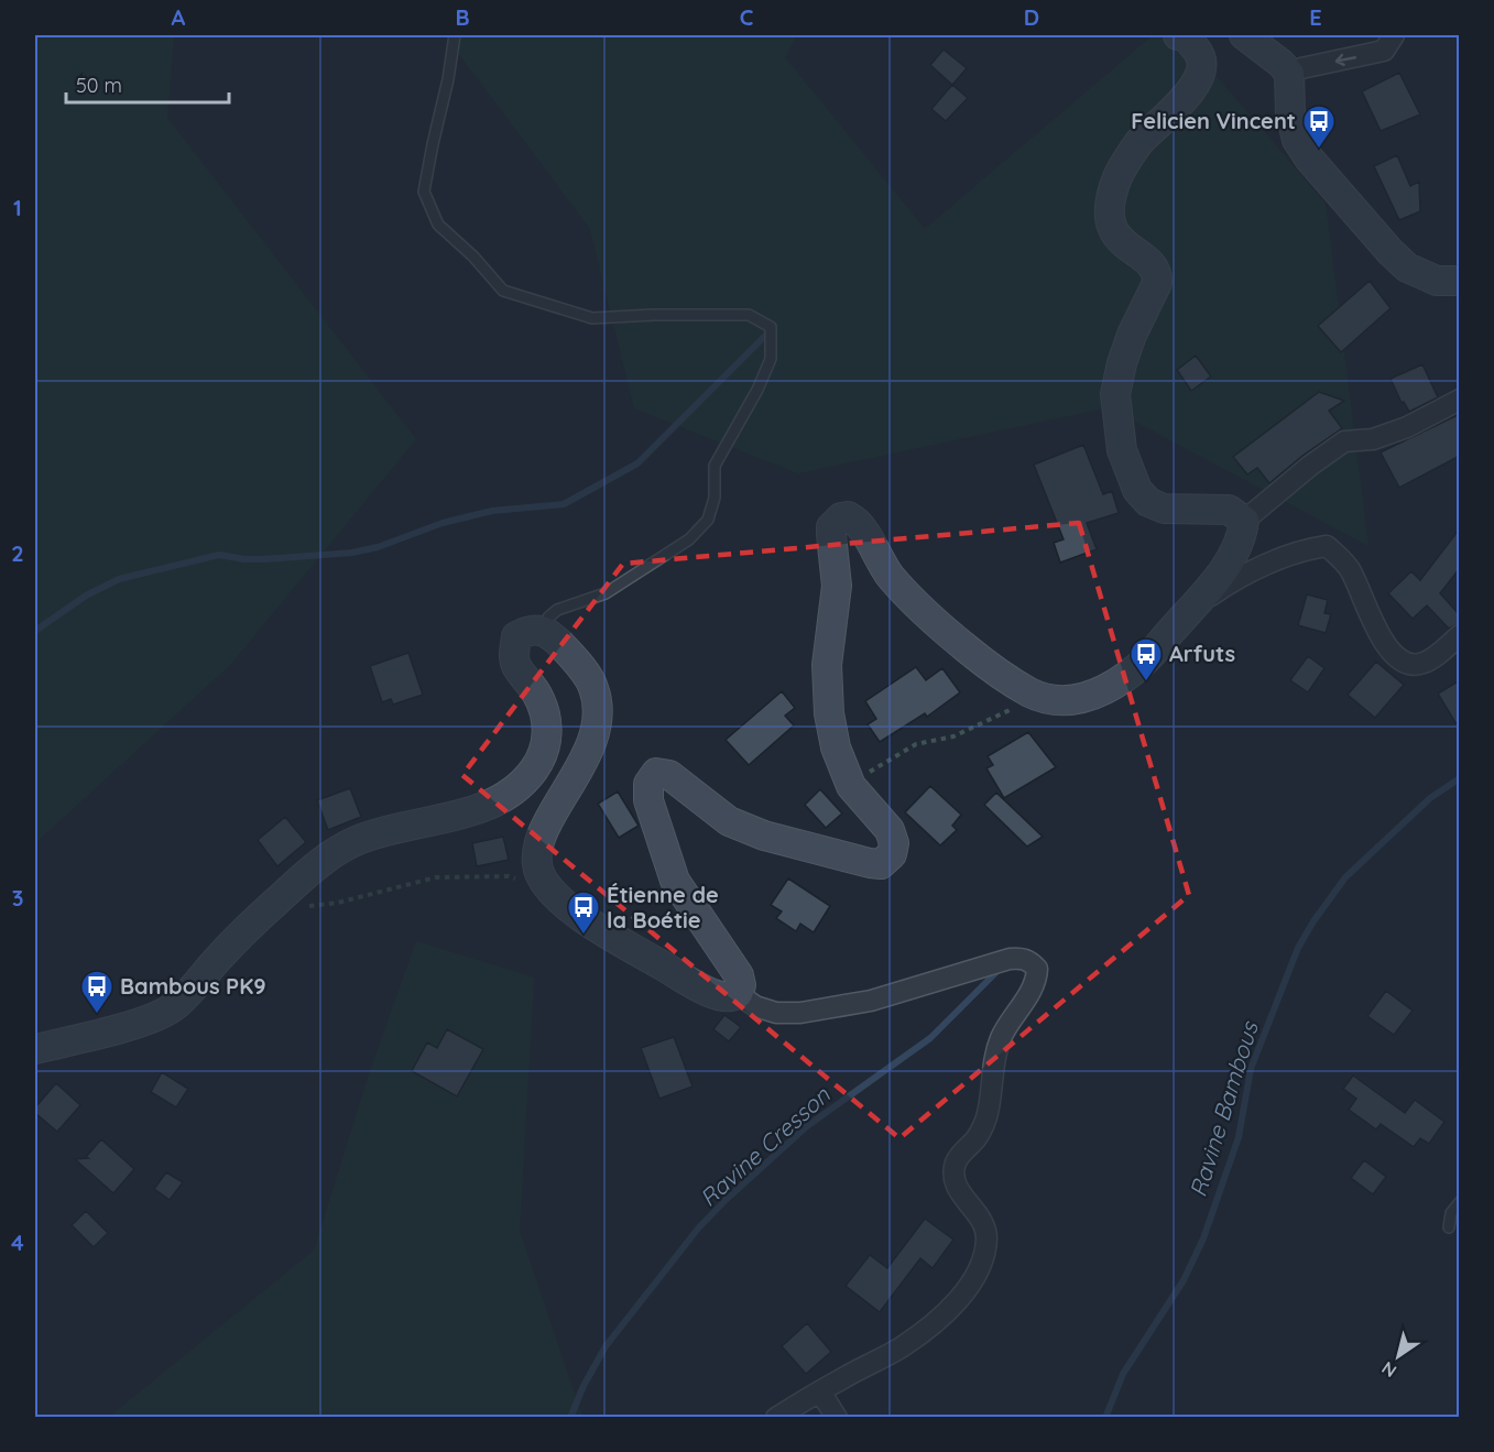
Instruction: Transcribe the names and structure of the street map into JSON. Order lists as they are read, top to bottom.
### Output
{
  "water": ["Ravine Bambous", "Ravine Cresson"],
  "places": {
    "bus stop": [
      "Felicien Vincent",
      "Arfuts",
      "Étienne de la Boétie",
      "Bambous PK9"
    ]
  },
  "scale_bar": "50 m",
  "north": "bottom left",
  "grid": {
    "columns": [
      "A",
      "B",
      "C",
      "D",
      "E"
    ],
    "rows": [
      "1",
      "2",
      "3",
      "4"
    ]
  }
}
